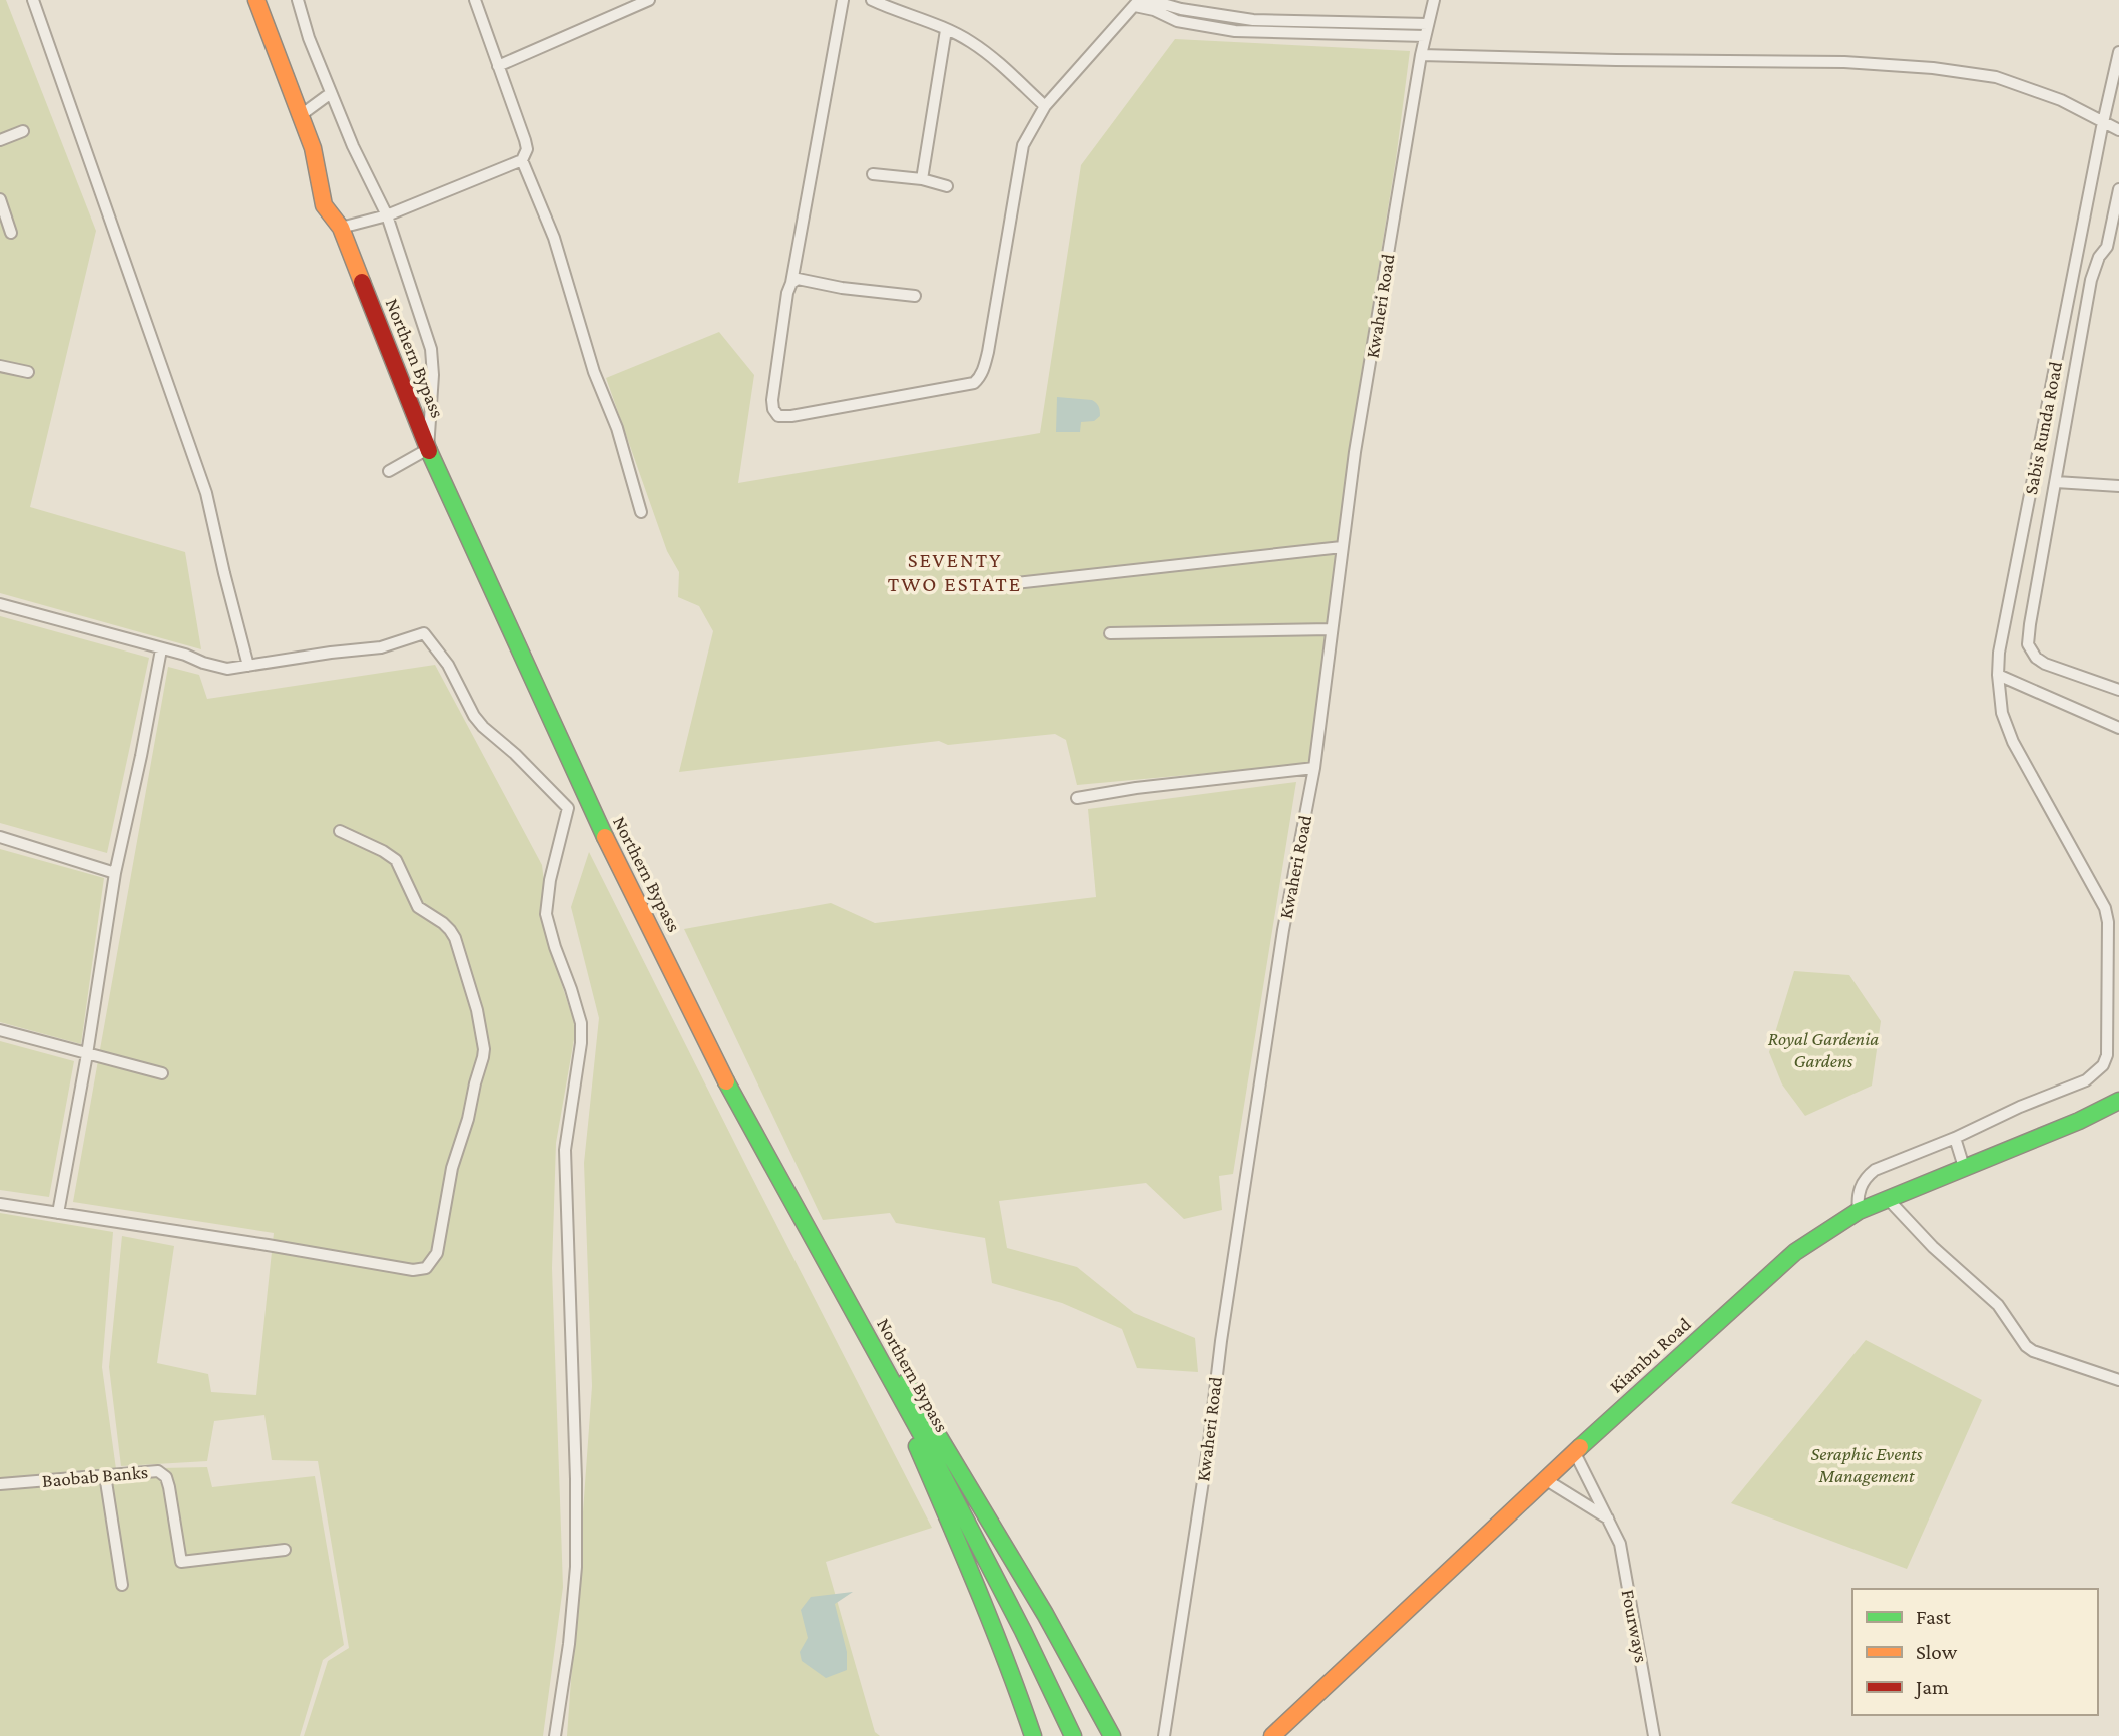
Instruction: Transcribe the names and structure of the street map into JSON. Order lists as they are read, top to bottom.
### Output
{
  "streets": {
    "main road": ["Northern Bypass", "Kiambu Road"],
    "street": [
      "Kwaheri Road",
      "Sabis Runda Road",
      "Baobab Banks",
      "Fourways"
    ]
  },
  "crossings": [
    ["Sabis Runda Road", "Kiambu Road"],
    ["Kiambu Road", "Fourways"]
  ],
  "districts": ["SEVENTY TWO ESTATE"],
  "parks": ["Royal Gardenia Gardens", "Seraphic Events Management"],
  "legend": ["Fast", "Slow", "Jam"]
}
